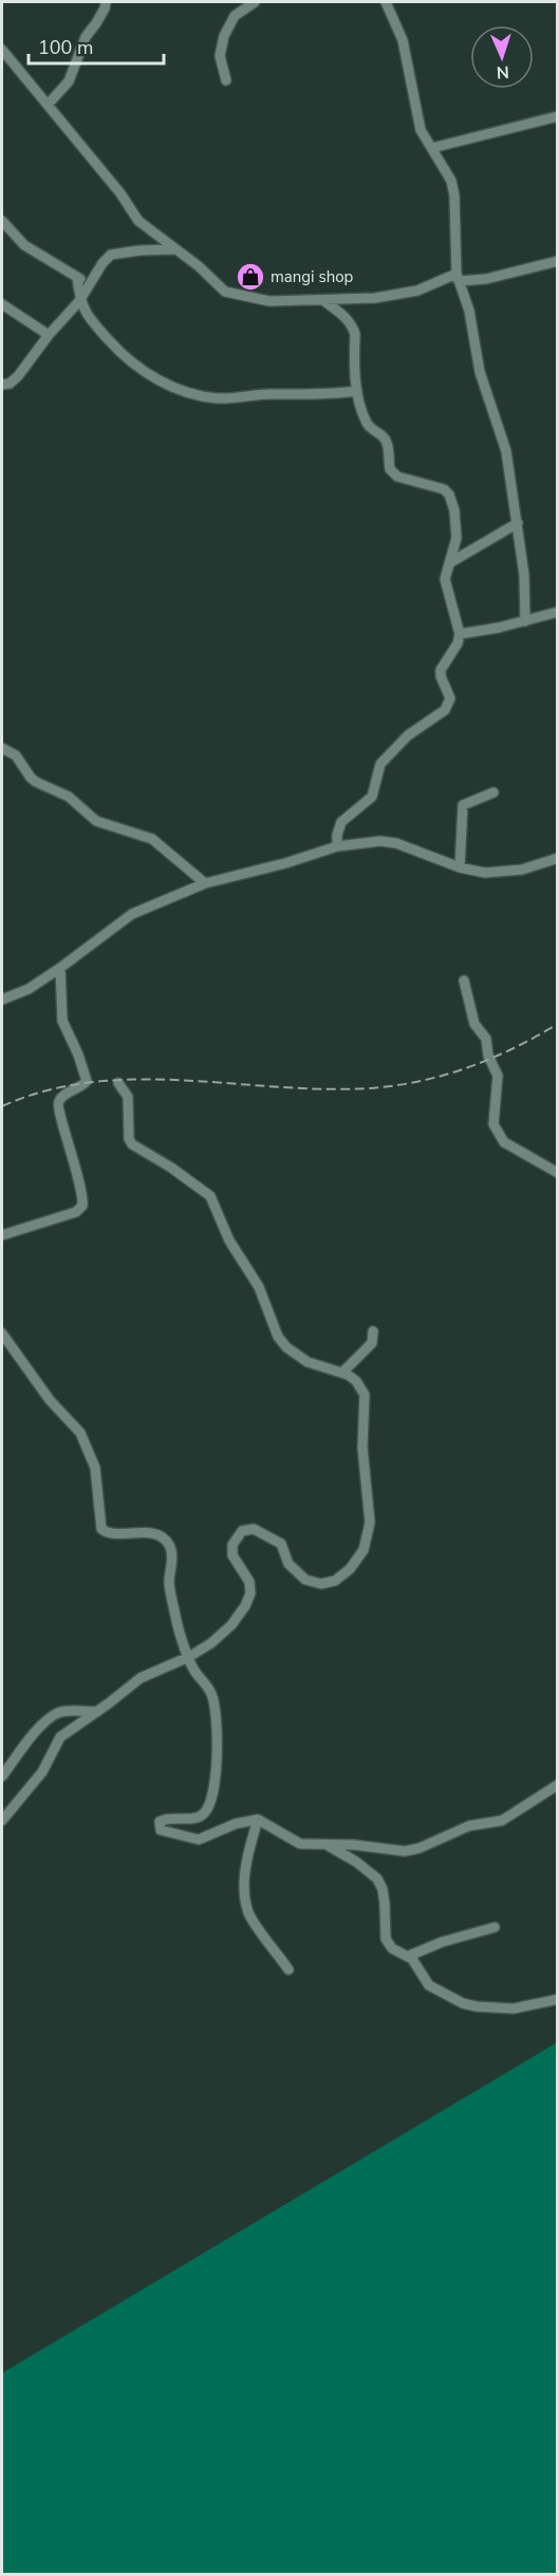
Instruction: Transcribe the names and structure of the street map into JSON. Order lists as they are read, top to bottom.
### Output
{
  "places": {
    "shop": ["mangi shop"]
  },
  "scale_bar": "100 m",
  "north": "bottom"
}
